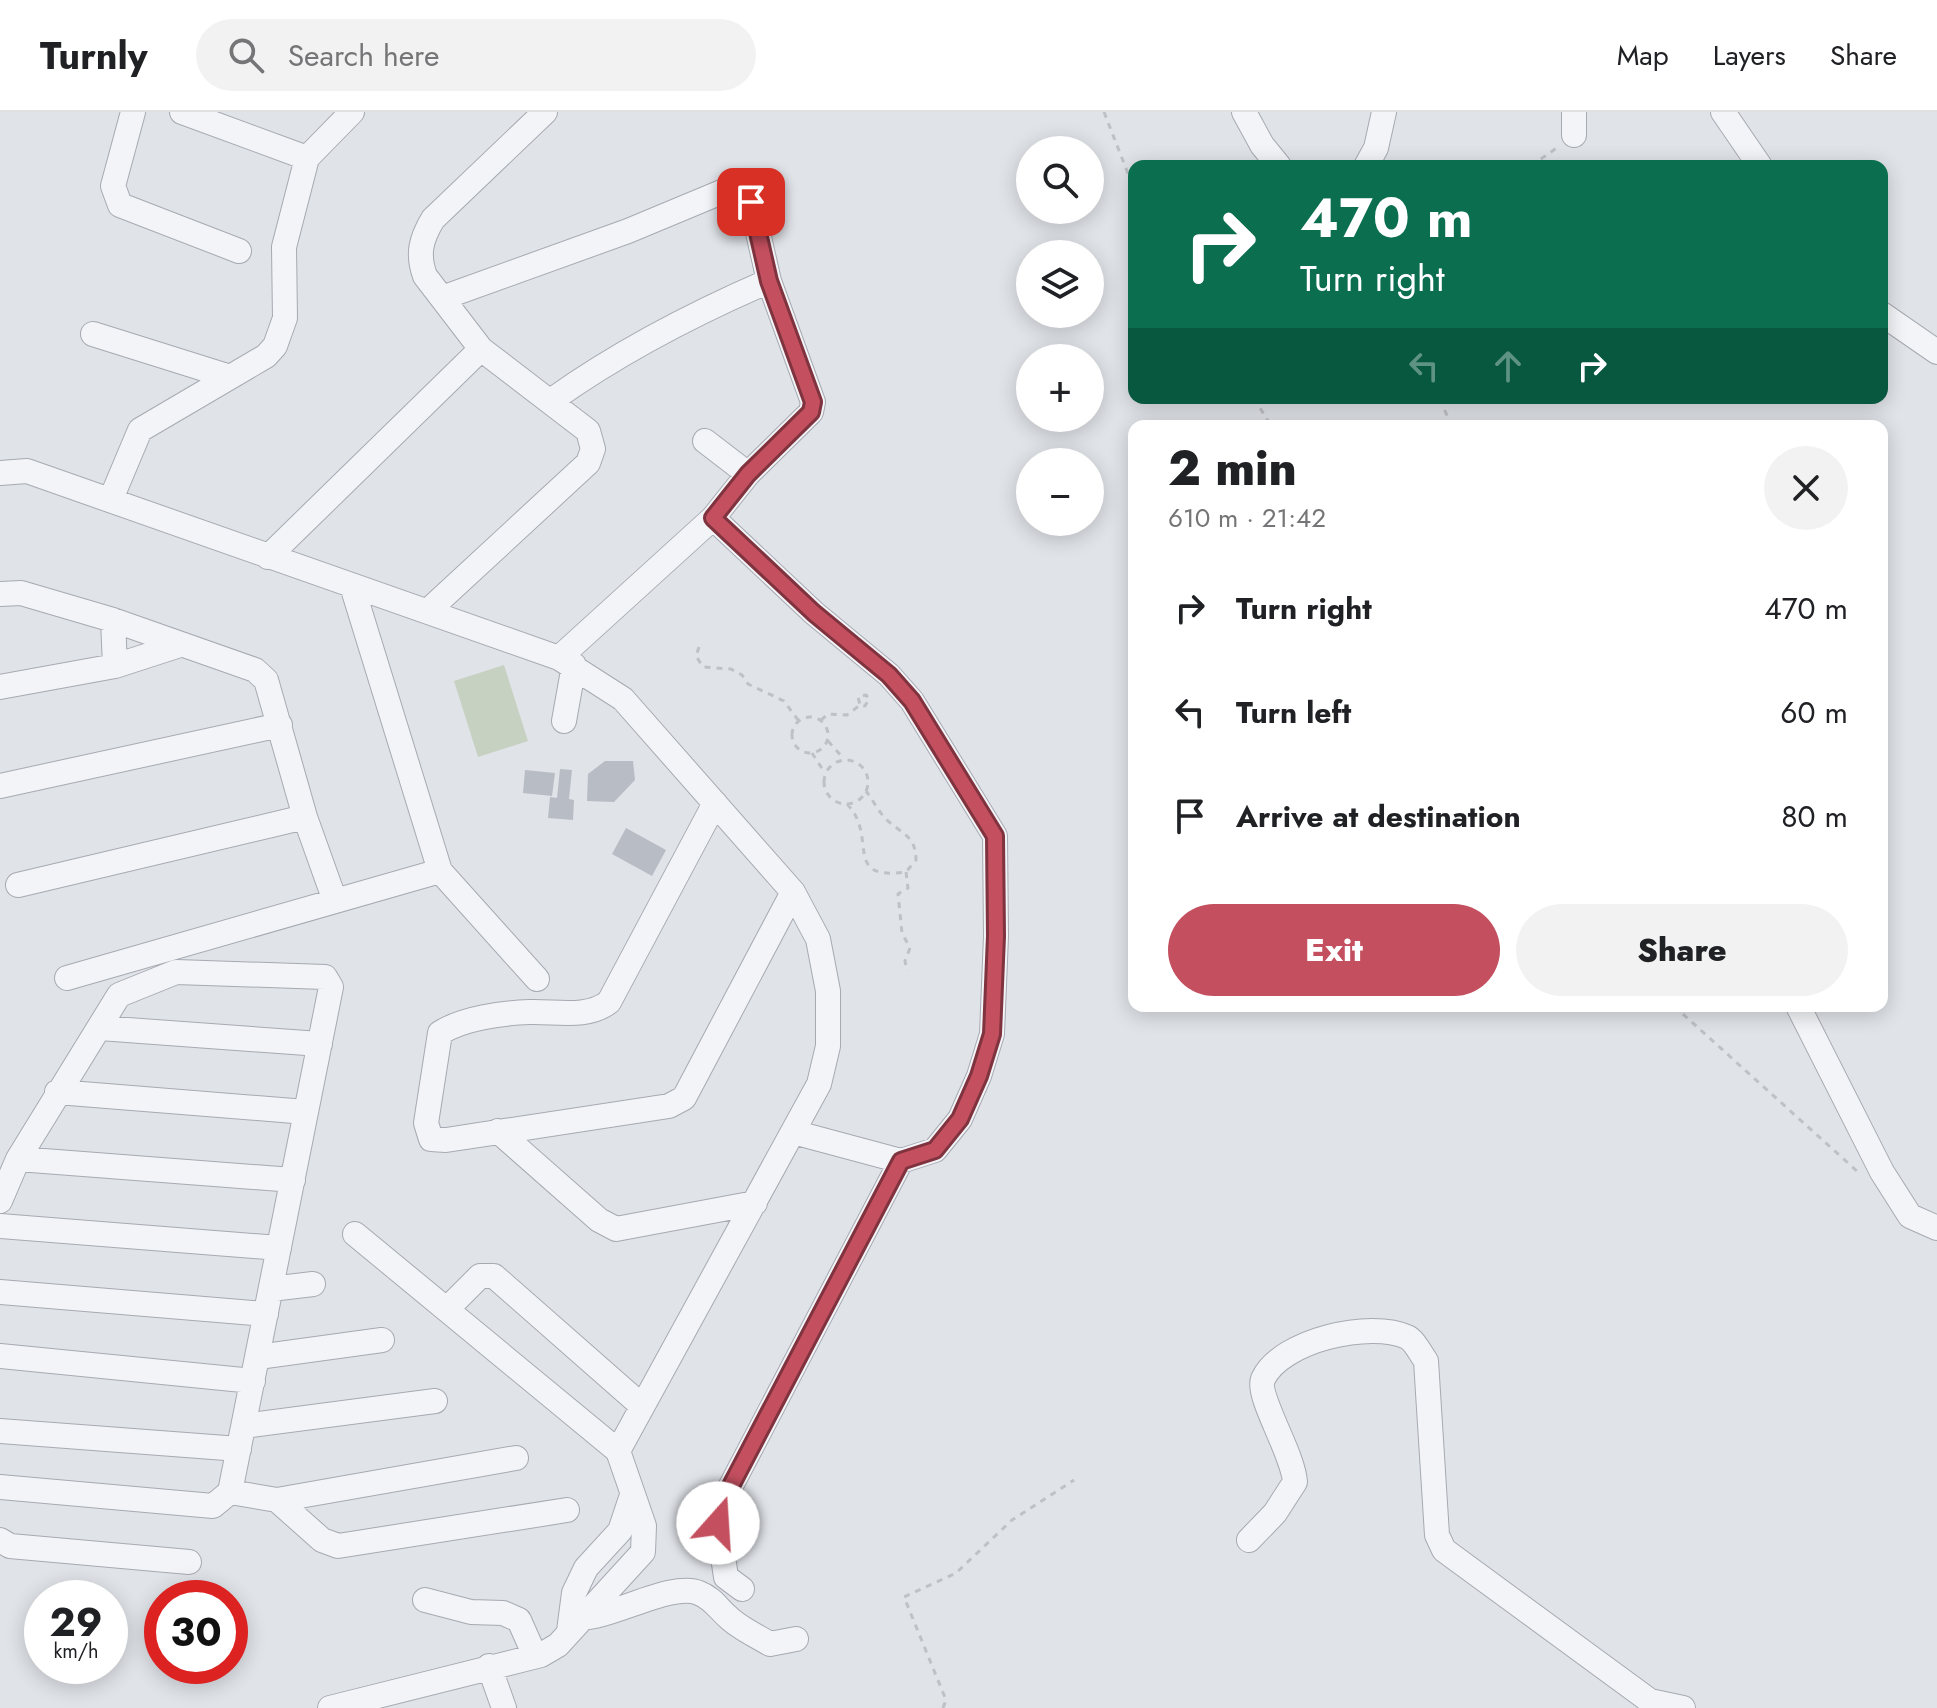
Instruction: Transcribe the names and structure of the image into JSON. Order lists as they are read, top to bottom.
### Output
{
  "page": {
    "header": "Turnly",
    "search": "Search here",
    "nav": ["Map", "Layers", "Share"],
    "map_buttons": ["+", "−"],
    "turn": ["470 m", "Turn right"],
    "heading": ["2 min", "610 m · 21:42"],
    "list": [
      {
        "name": "Turn right",
        "value": "470 m"
      },
      {
        "name": "Turn left",
        "value": "60 m"
      },
      {
        "name": "Arrive at destination",
        "value": "80 m"
      }
    ],
    "buttons": ["Exit", "Share"],
    "speed": "29 km/h",
    "limit": "30"
  }
}
